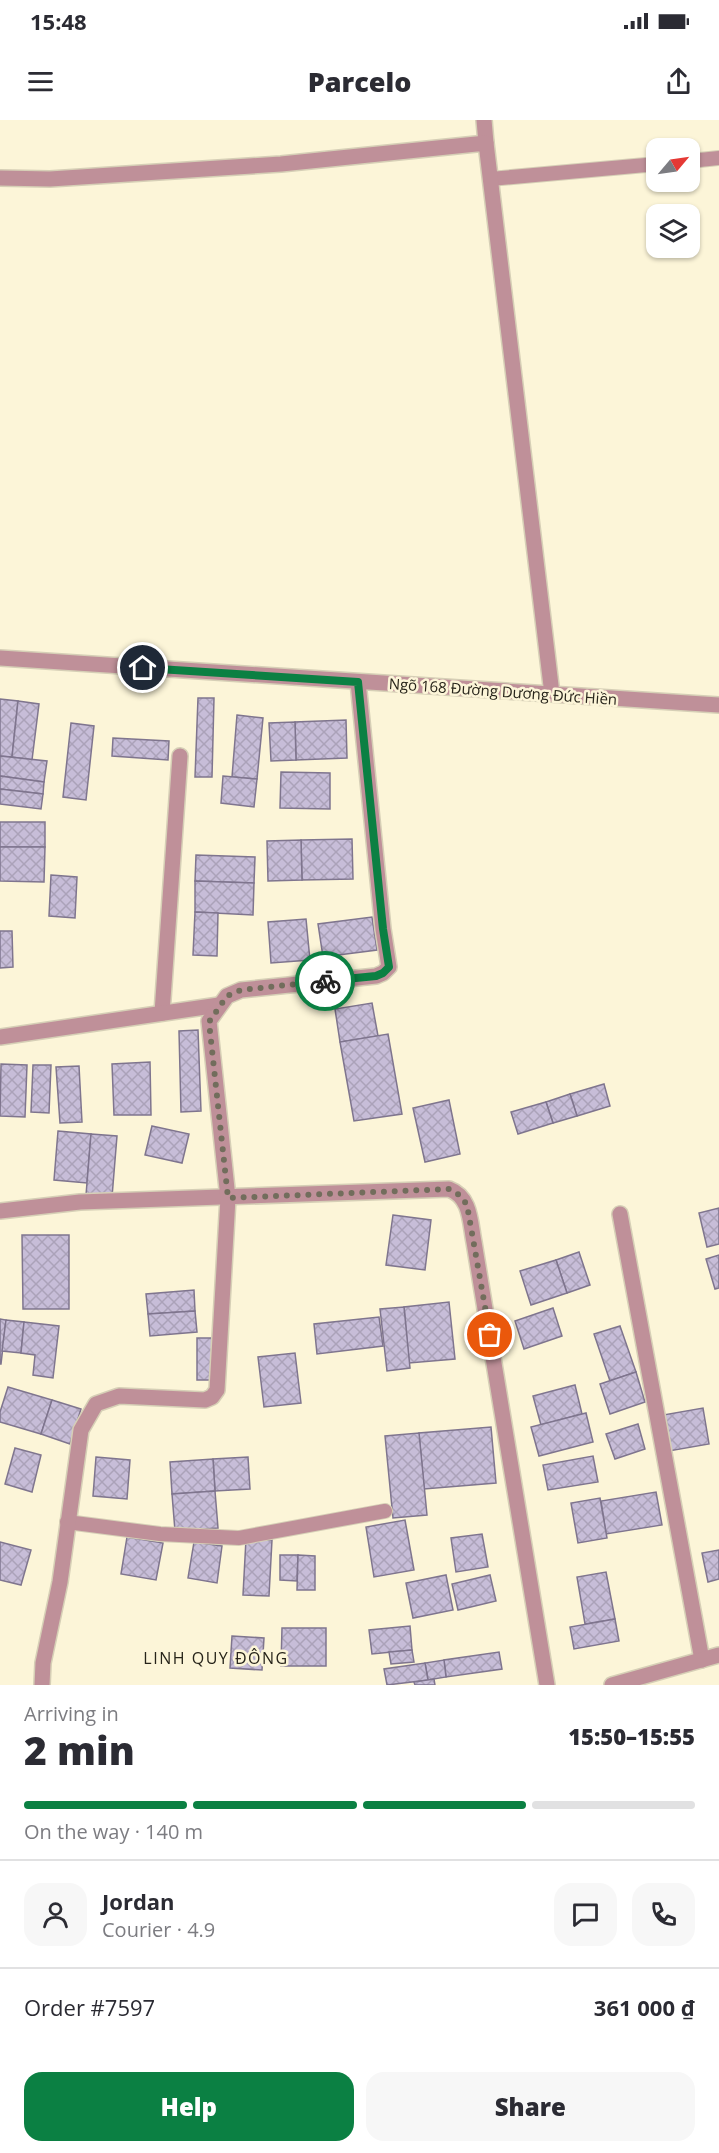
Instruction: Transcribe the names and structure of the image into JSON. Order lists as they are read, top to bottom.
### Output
{
  "streets": {
    "street": ["Ngõ 168 Đường Dương Đức Hiền"]
  },
  "districts": ["LINH QUY ĐÔNG"],
  "north": "top right",
  "page": {
    "status": "15:48",
    "header": "Parcelo",
    "heading": ["2 min", "Arriving in", "15:50–15:55"],
    "panel": [
      "Jordan",
      "Courier · 4.9",
      "Order #7597",
      "361 000 ₫"
    ],
    "bar": "On the way · 140 m",
    "buttons": ["Help", "Share"]
  }
}
